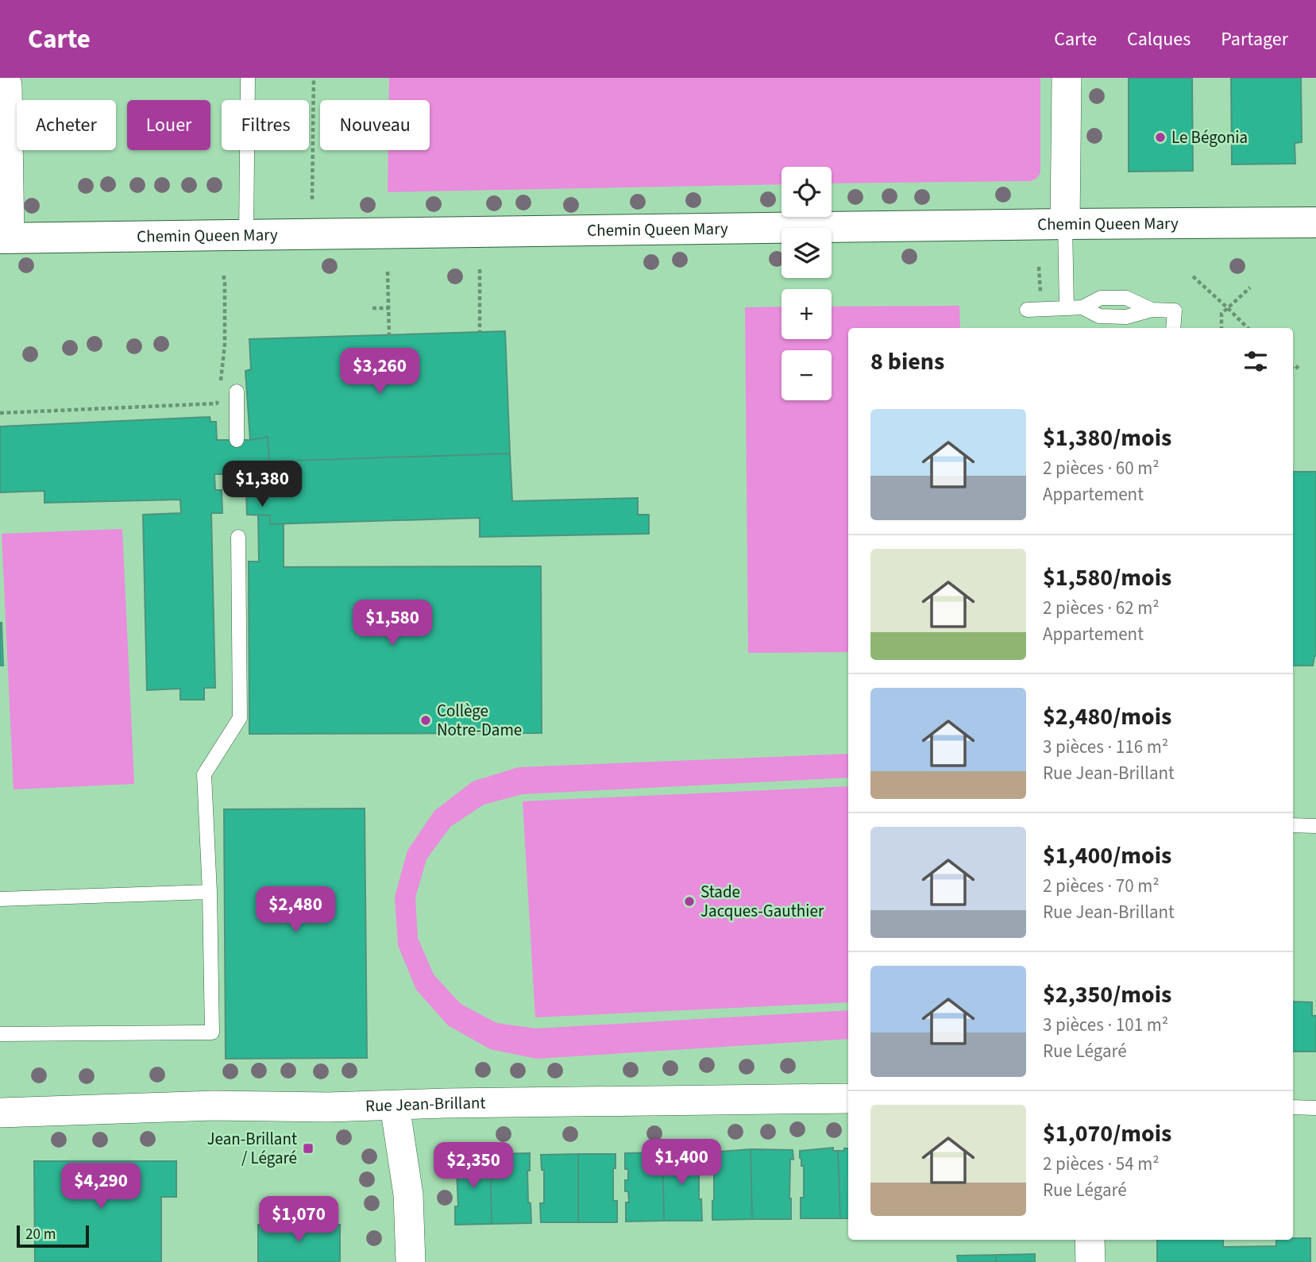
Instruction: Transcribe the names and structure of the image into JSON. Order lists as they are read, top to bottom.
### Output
{
  "streets": {
    "street": ["Chemin Queen Mary", "Rue Jean-Brillant"]
  },
  "places": {
    "other": ["Le Bégonia", "Collège Notre-Dame", "Stade Jacques-Gauthier"],
    "transit": ["Jean-Brillant / Légaré"]
  },
  "scale_bar": "20 m",
  "page": {
    "header": "Carte",
    "nav": ["Carte", "Calques", "Partager"],
    "chip": [
      "Acheter",
      "Louer",
      "Filtres",
      "Nouveau"
    ],
    "map_buttons": ["+", "−"],
    "heading": "8 biens",
    "price": [
      "$3,260",
      "$1,380",
      "$1,580",
      "$2,480",
      "$1,400",
      "$2,350",
      "$4,290",
      "$1,070"
    ],
    "list": [
      {
        "name": "$1,380/mois",
        "note": "2 pièces · 60 m² · Appartement"
      },
      {
        "name": "$1,580/mois",
        "note": "2 pièces · 62 m² · Appartement"
      },
      {
        "name": "$2,480/mois",
        "note": "3 pièces · 116 m² · Rue Jean-Brillant"
      },
      {
        "name": "$1,400/mois",
        "note": "2 pièces · 70 m² · Rue Jean-Brillant"
      },
      {
        "name": "$2,350/mois",
        "note": "3 pièces · 101 m² · Rue Légaré"
      },
      {
        "name": "$1,070/mois",
        "note": "2 pièces · 54 m² · Rue Légaré"
      }
    ],
    "scale": "20 m"
  }
}
